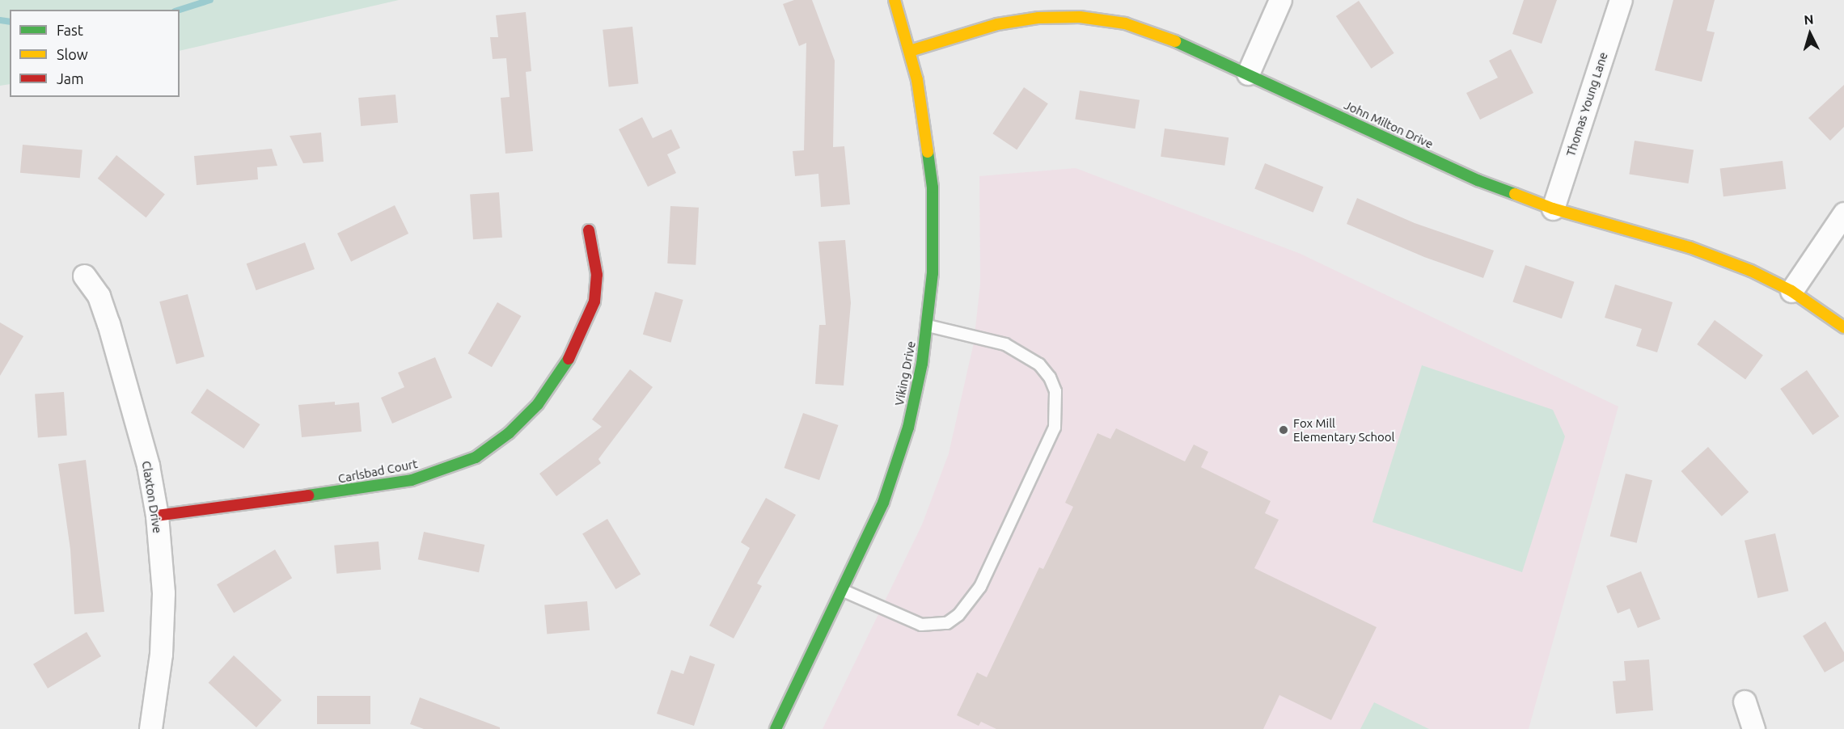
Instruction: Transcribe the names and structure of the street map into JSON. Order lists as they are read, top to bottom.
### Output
{
  "streets": {
    "street": [
      "Thomas Young Lane",
      "John Milton Drive",
      "Viking Drive",
      "Carlsbad Court",
      "Claxton Drive"
    ]
  },
  "crossings": [
    ["Thomas Young Lane", "John Milton Drive"],
    ["John Milton Drive", "Viking Drive"],
    ["Carlsbad Court", "Claxton Drive"]
  ],
  "places": ["Fox Mill Elementary School"],
  "legend": ["Fast", "Slow", "Jam"],
  "north": "top"
}
